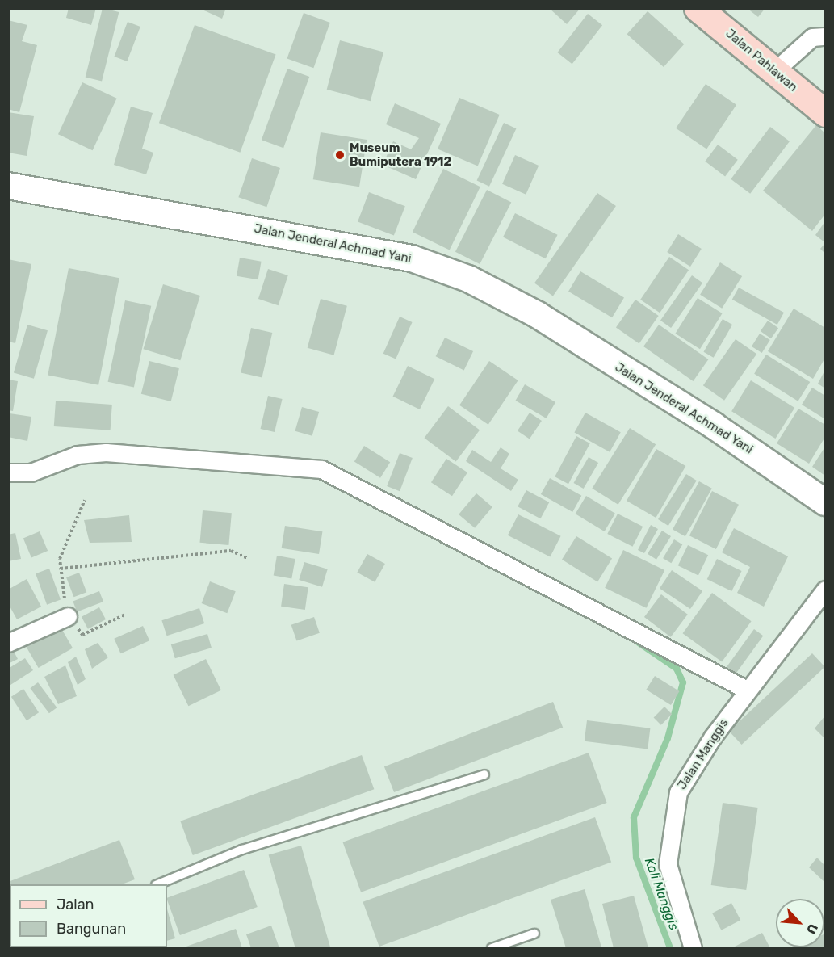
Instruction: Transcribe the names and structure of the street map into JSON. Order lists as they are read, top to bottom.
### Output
{
  "streets": {
    "main road": ["Jalan Pahlawan", "Jalan Jenderal Achmad Yani"],
    "street": ["Jalan Manggis"]
  },
  "water": ["Kali Manggis"],
  "places": ["Museum Bumiputera 1912"],
  "legend": ["Jalan", "Bangunan"],
  "north": "bottom right"
}
